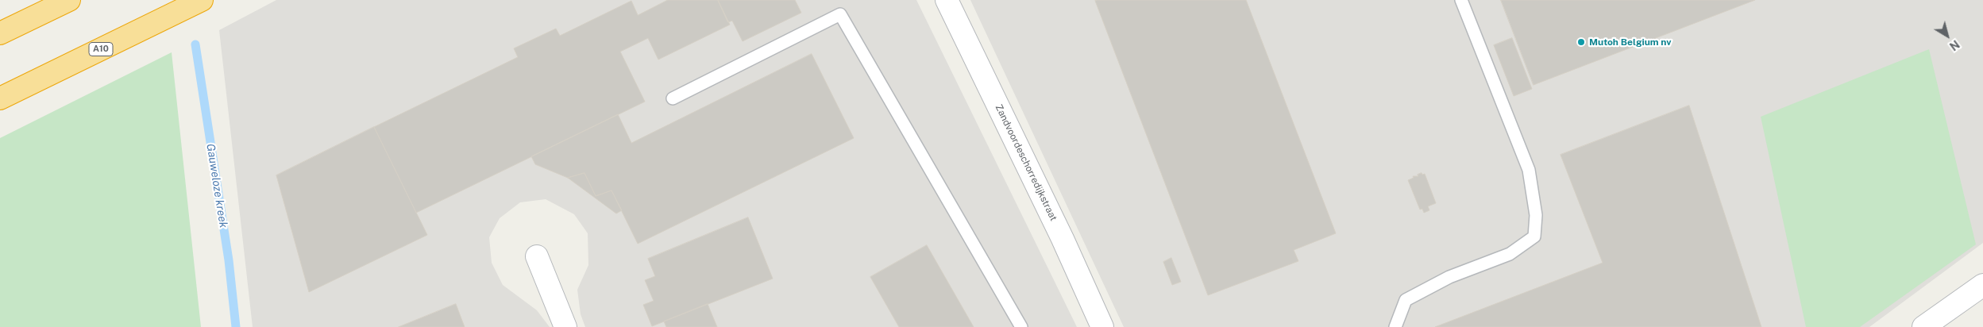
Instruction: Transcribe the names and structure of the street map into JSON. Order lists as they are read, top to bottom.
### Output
{
  "streets": {
    "highway": ["A10"],
    "street": ["Zandvoordeschorredijkstraat"]
  },
  "water": ["Gauweloze kreek"],
  "places": ["Mutoh Belgium nv"],
  "north": "bottom right"
}
